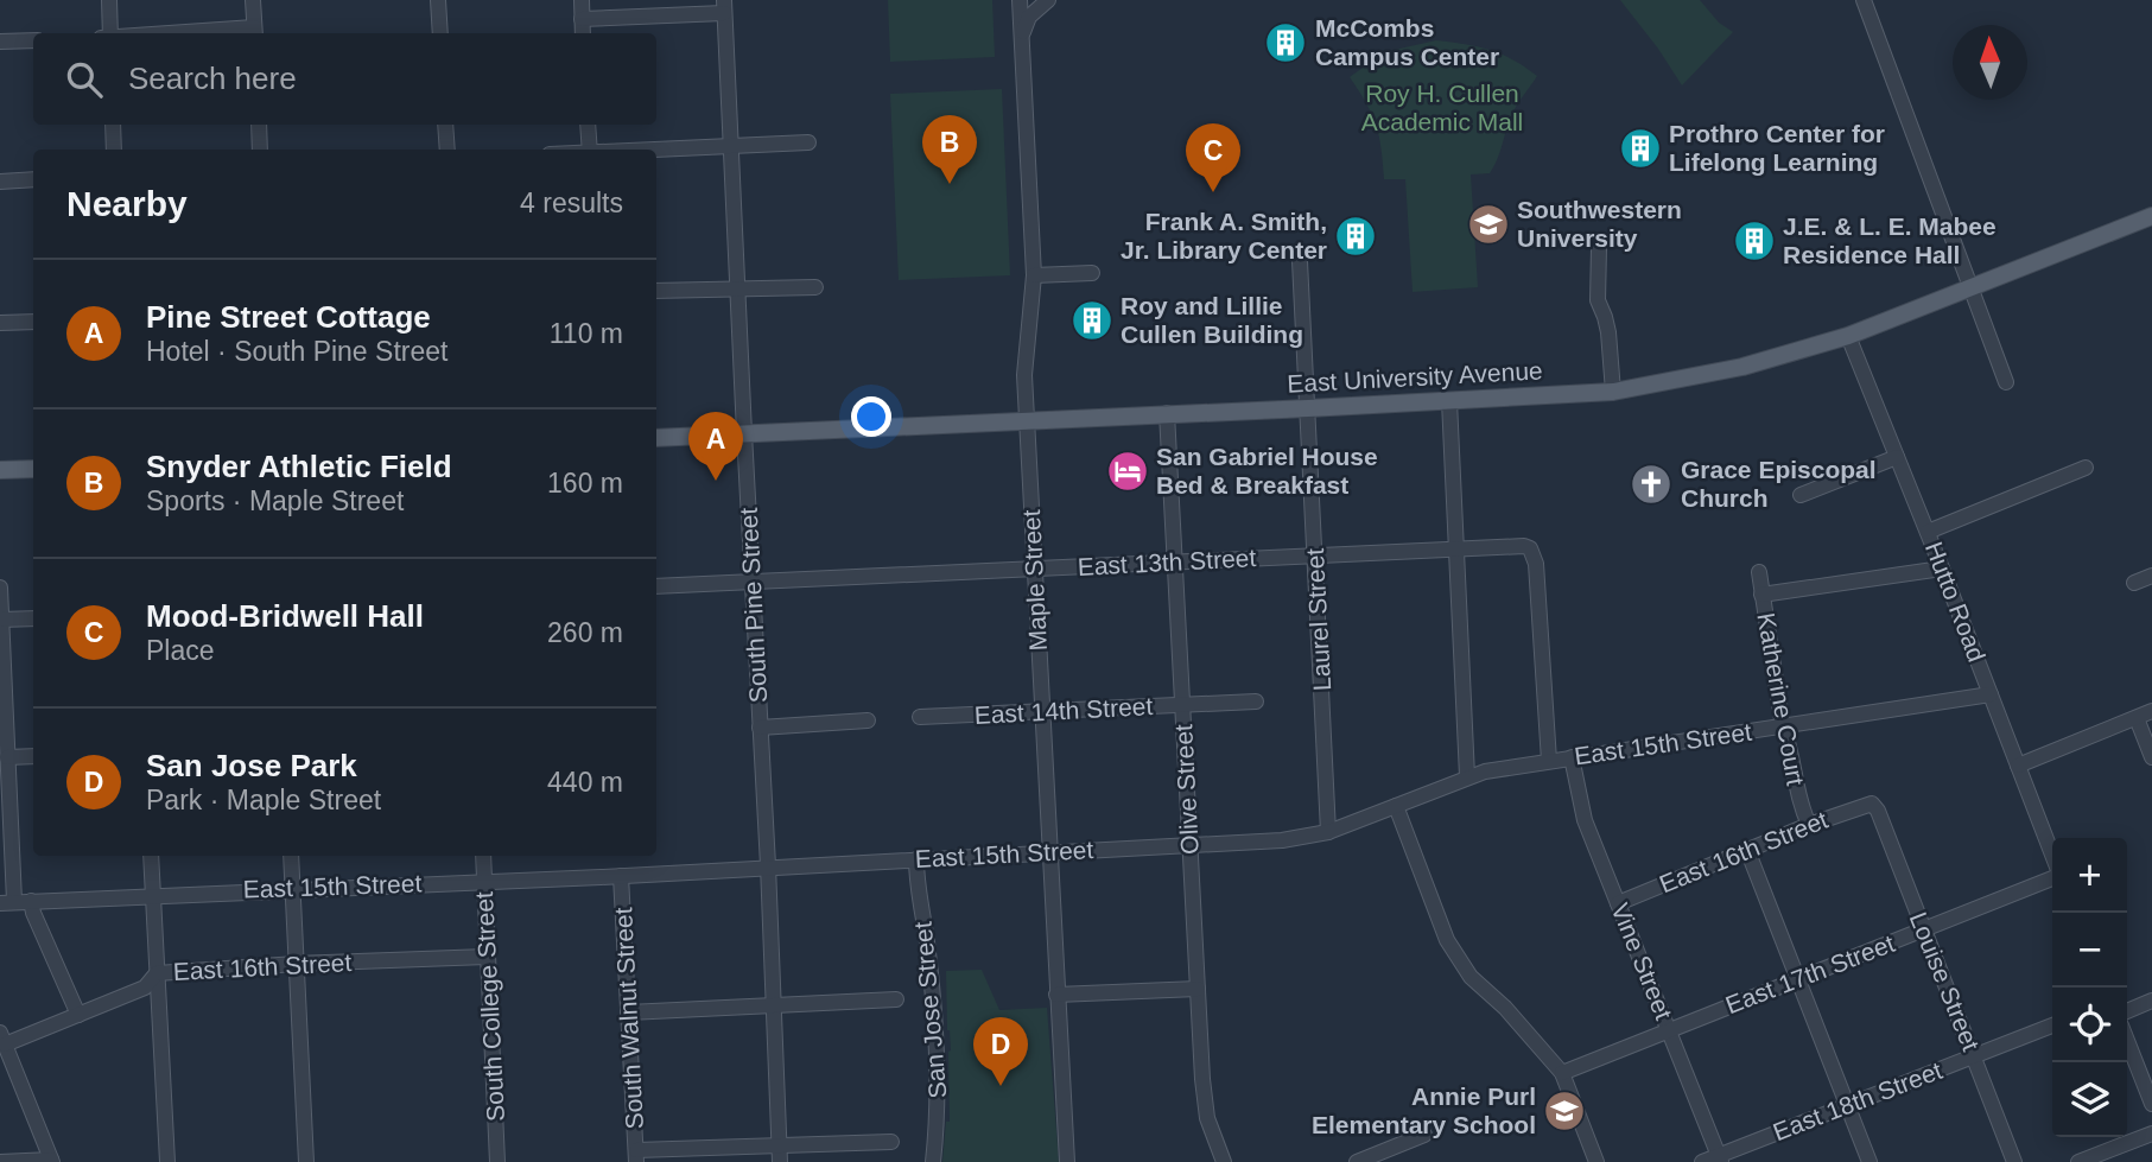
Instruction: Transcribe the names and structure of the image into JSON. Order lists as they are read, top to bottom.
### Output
{
  "streets": {
    "main road": ["East University Avenue"],
    "street": [
      "East 13th Street",
      "Maple Street",
      "Hutto Road",
      "South Pine Street",
      "Laurel Street",
      "Katherine Court",
      "East 14th Street",
      "East 15th Street",
      "Olive Street",
      "East 16th Street",
      "Vine Street",
      "East 17th Street",
      "Louise Street",
      "South College Street",
      "San Jose Street",
      "South Walnut Street",
      "East 18th Street"
    ]
  },
  "crossings": [
    ["East University Avenue", "Maple Street"],
    ["East University Avenue", "Hutto Road"],
    ["East University Avenue", "South Pine Street"],
    ["East University Avenue", "Laurel Street"],
    ["East University Avenue", "Olive Street"],
    ["East 13th Street", "Maple Street"],
    ["East 13th Street", "South Pine Street"],
    ["East 13th Street", "Laurel Street"],
    ["East 13th Street", "East 15th Street"],
    ["East 13th Street", "Olive Street"],
    ["Maple Street", "East 14th Street"],
    ["Maple Street", "East 15th Street"],
    ["Hutto Road", "East 15th Street"],
    ["South Pine Street", "East 15th Street"],
    ["Laurel Street", "East 15th Street"],
    ["Katherine Court", "East 15th Street"],
    ["Katherine Court", "East 16th Street"],
    ["East 14th Street", "Olive Street"],
    ["East 15th Street", "Olive Street"],
    ["East 15th Street", "Vine Street"],
    ["East 15th Street", "South College Street"],
    ["East 15th Street", "San Jose Street"],
    ["East 15th Street", "South Walnut Street"],
    ["East 16th Street", "Vine Street"],
    ["East 16th Street", "Louise Street"],
    ["East 16th Street", "South College Street"],
    ["Vine Street", "East 17th Street"],
    ["Vine Street", "East 18th Street"],
    ["East 17th Street", "Louise Street"],
    ["Louise Street", "East 18th Street"]
  ],
  "parks": ["Roy H. Cullen Academic Mall"],
  "places": {
    "building": [
      "McCombs Campus Center",
      "Prothro Center for Lifelong Learning",
      "Frank A. Smith, Jr. Library Center",
      "J.E. & L. E. Mabee Residence Hall",
      "Roy and Lillie Cullen Building"
    ],
    "school or university": ["Southwestern University", "Annie Purl Elementary School"],
    "hotel": ["San Gabriel House Bed & Breakfast"],
    "church": ["Grace Episcopal Church"]
  },
  "north": "top",
  "page": {
    "search": "Search here",
    "pins": [
      "B",
      "C",
      "A",
      "D"
    ],
    "heading": ["Nearby", "4 results"],
    "list": [
      {
        "mark": "A",
        "name": "Pine Street Cottage",
        "note": "Hotel · South Pine Street",
        "value": "110 m"
      },
      {
        "mark": "B",
        "name": "Snyder Athletic Field",
        "note": "Sports · Maple Street",
        "value": "160 m"
      },
      {
        "mark": "C",
        "name": "Mood-Bridwell Hall",
        "note": "Place",
        "value": "260 m"
      },
      {
        "mark": "D",
        "name": "San Jose Park",
        "note": "Park · Maple Street",
        "value": "440 m"
      }
    ],
    "map_buttons": ["+", "−"]
  }
}
